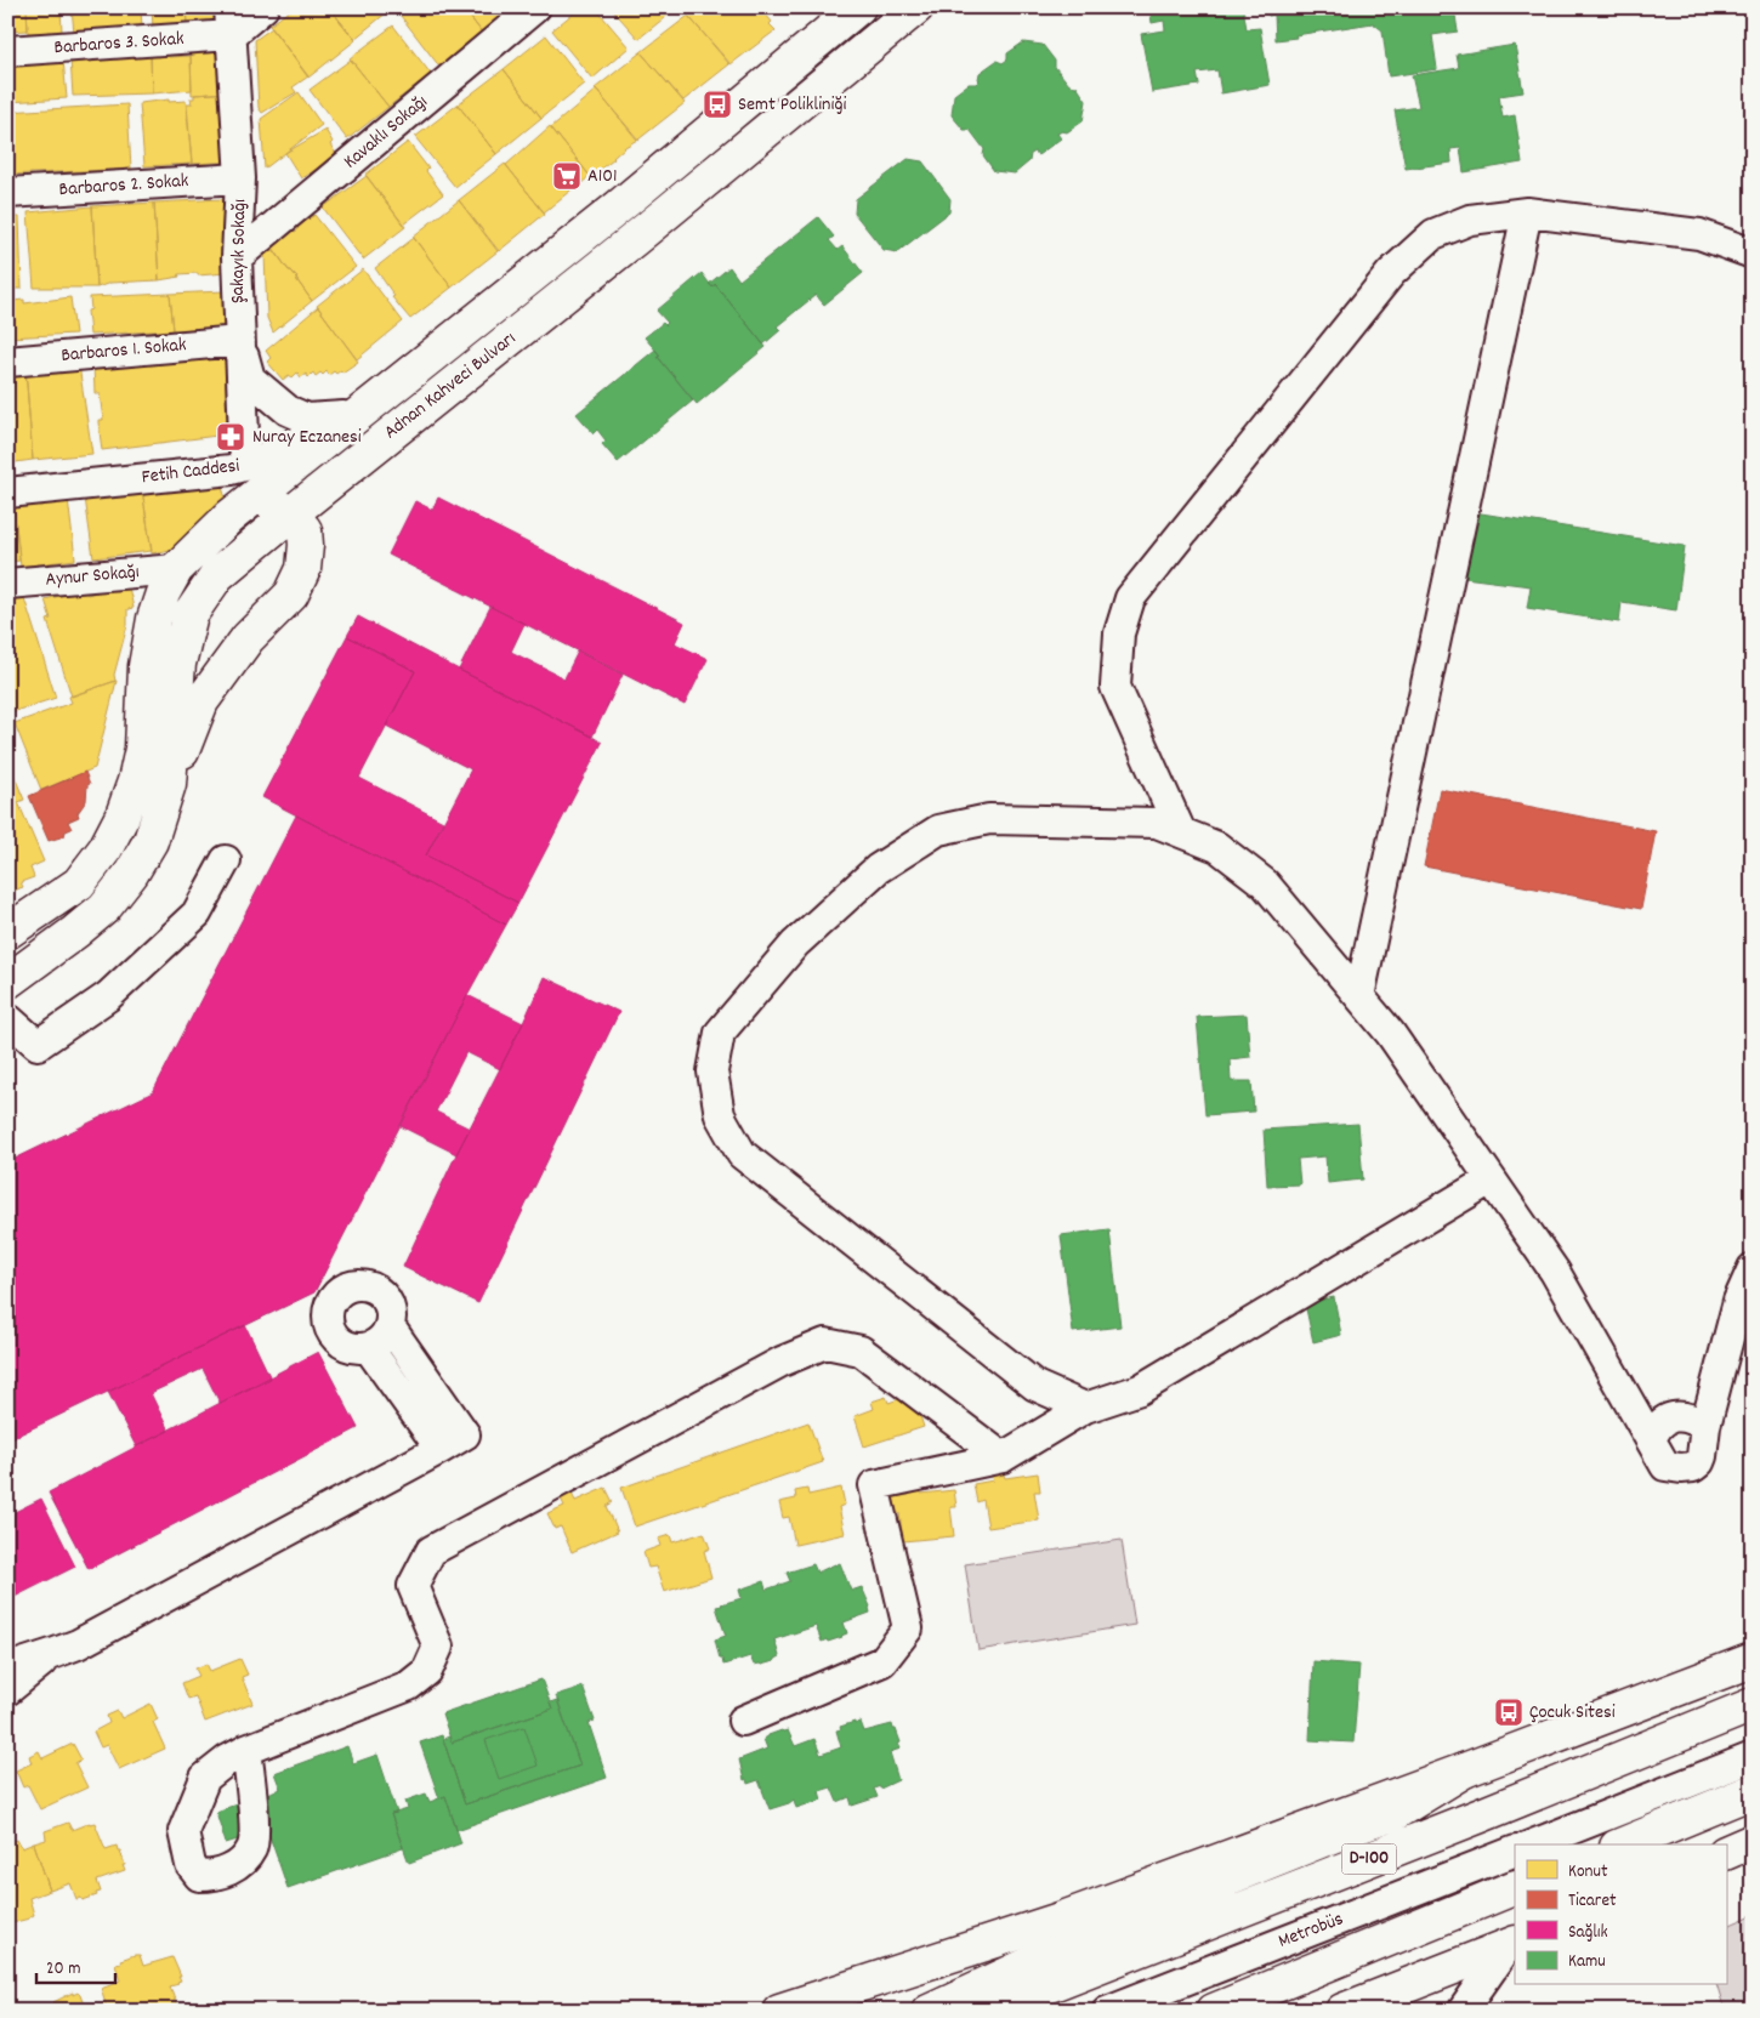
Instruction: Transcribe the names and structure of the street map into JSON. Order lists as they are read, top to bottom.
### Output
{
  "streets": {
    "main road": ["Adnan Kahveci Bulvarı", "D-100"],
    "street": [
      "Barbaros 3. Sokak",
      "Kavaklı Sokağı",
      "Barbaros 2. Sokak",
      "Şakayık Sokağı",
      "Barbaros 1. Sokak",
      "Fetih Caddesi",
      "Aynur Sokağı",
      "Metrobüs"
    ]
  },
  "crossings": [
    ["Barbaros 3. Sokak", "Şakayık Sokağı"],
    ["Kavaklı Sokağı", "Şakayık Sokağı"],
    ["Barbaros 2. Sokak", "Şakayık Sokağı"],
    ["Şakayık Sokağı", "Barbaros 1. Sokak"],
    ["Şakayık Sokağı", "Fetih Caddesi"],
    ["Adnan Kahveci Bulvarı", "Fetih Caddesi"],
    ["Adnan Kahveci Bulvarı", "Aynur Sokağı"]
  ],
  "places": {
    "bus stop": ["Semt Polikliniği", "Çocuk Sitesi"],
    "supermarket": ["A101"],
    "pharmacy": ["Nuray Eczanesi"]
  },
  "legend": [
    "Konut",
    "Ticaret",
    "Sağlık",
    "Kamu"
  ],
  "scale_bar": "20 m"
}
